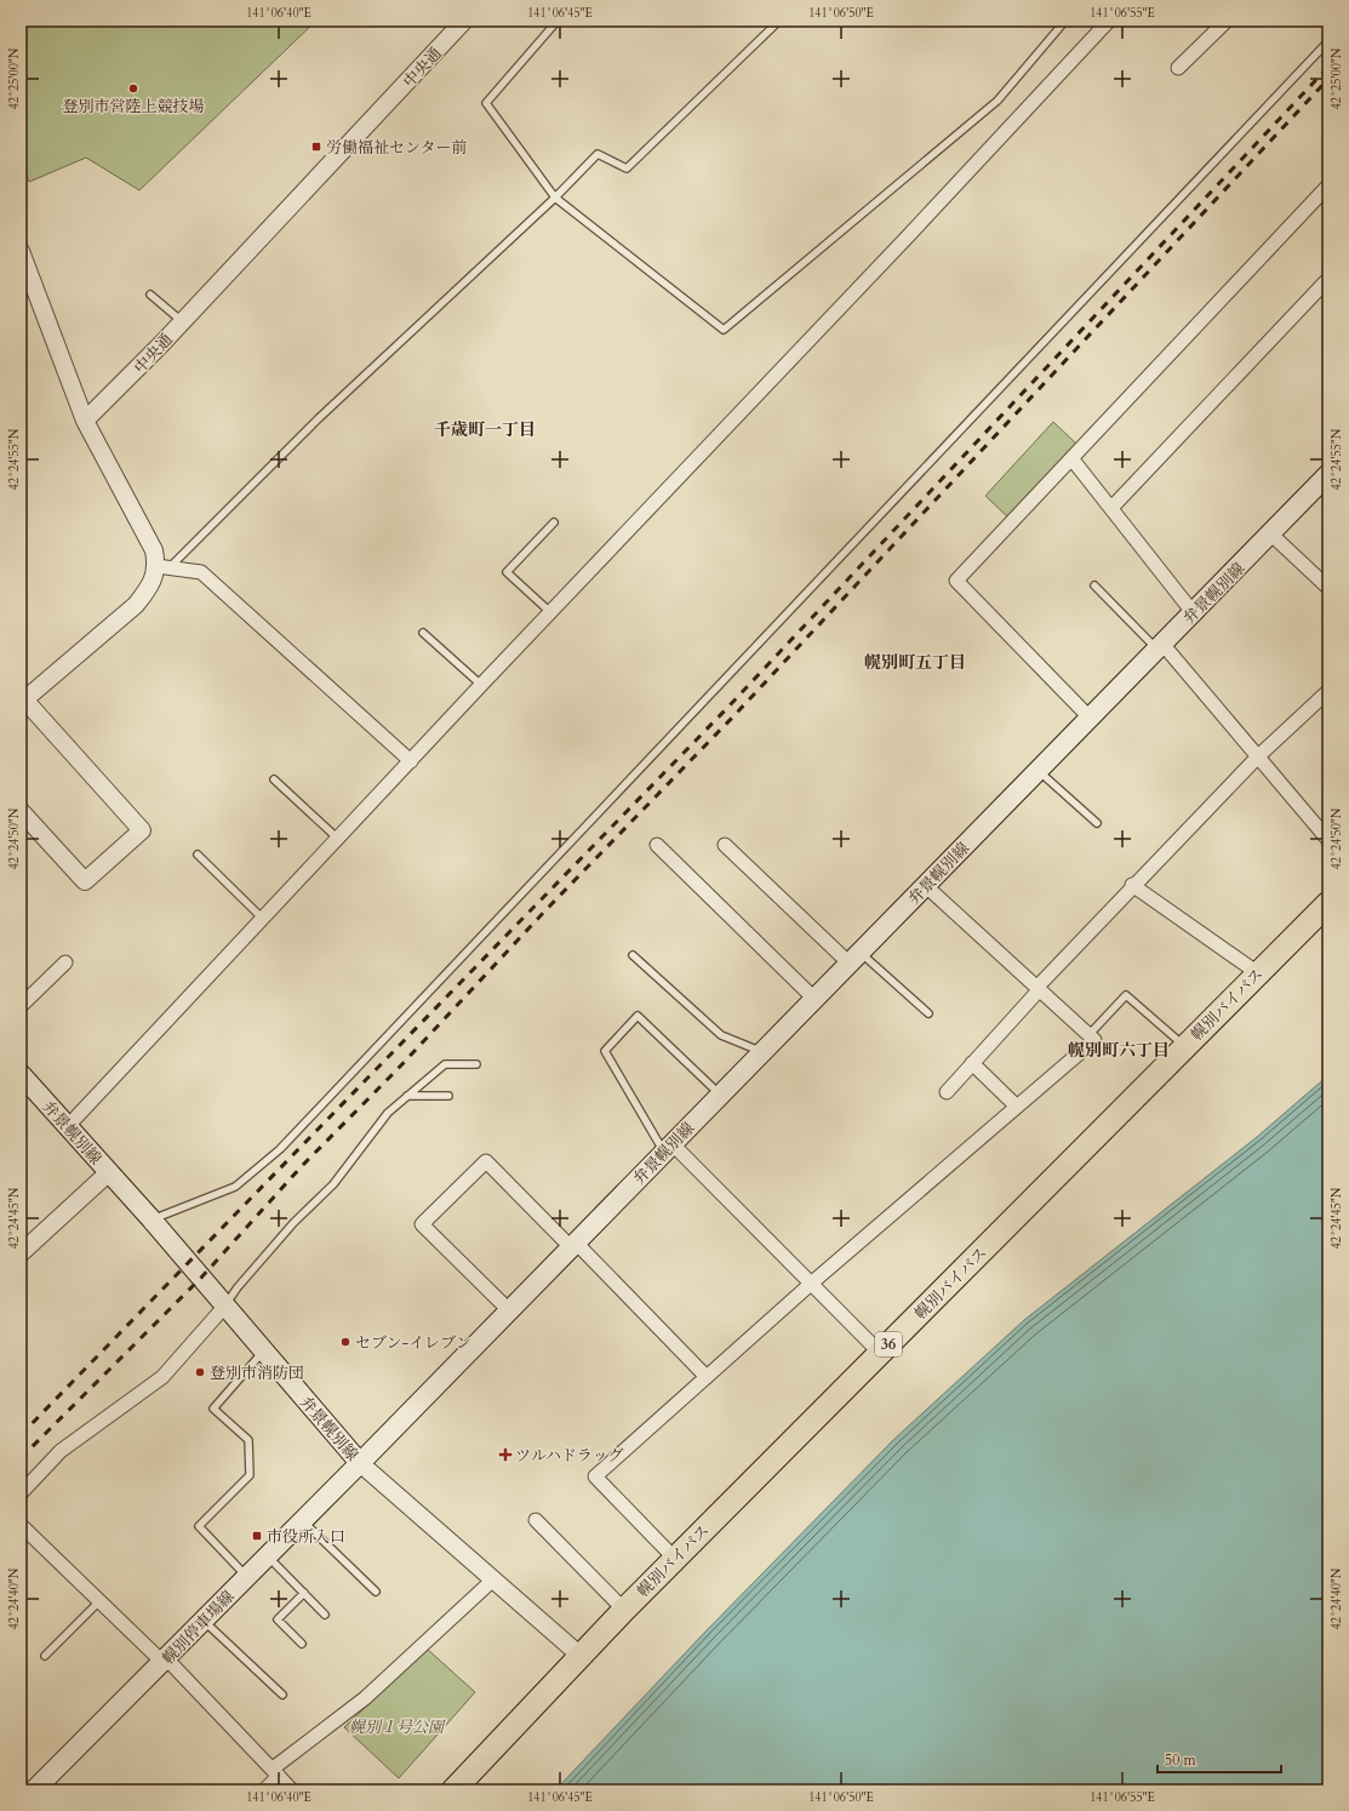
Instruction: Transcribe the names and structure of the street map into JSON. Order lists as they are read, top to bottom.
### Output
{
  "streets": {
    "highway": ["幌別バイパス", "36"],
    "main road": ["弁景幌別線", "幌別停車場線"],
    "street": ["中央通"]
  },
  "crossings": [
    ["弁景幌別線", "幌別停車場線"]
  ],
  "districts": ["千歳町一丁目", "幌別町五丁目", "幌別町六丁目"],
  "parks": ["幌別１号公園"],
  "places": {
    "other": ["登別市営陸上競技場", "セブン-イレブン", "登別市消防団"],
    "transit": ["労働福祉センター前", "市役所入口"],
    "health": ["ツルハドラッグ"]
  },
  "scale_bar": "50 m",
  "coordinates": [
    "141°06'40\"E",
    "141°06'45\"E",
    "141°06'50\"E",
    "141°06'55\"E",
    "42°25'00\"N",
    "42°24'55\"N",
    "42°24'50\"N",
    "42°24'45\"N",
    "42°24'40\"N"
  ]
}
